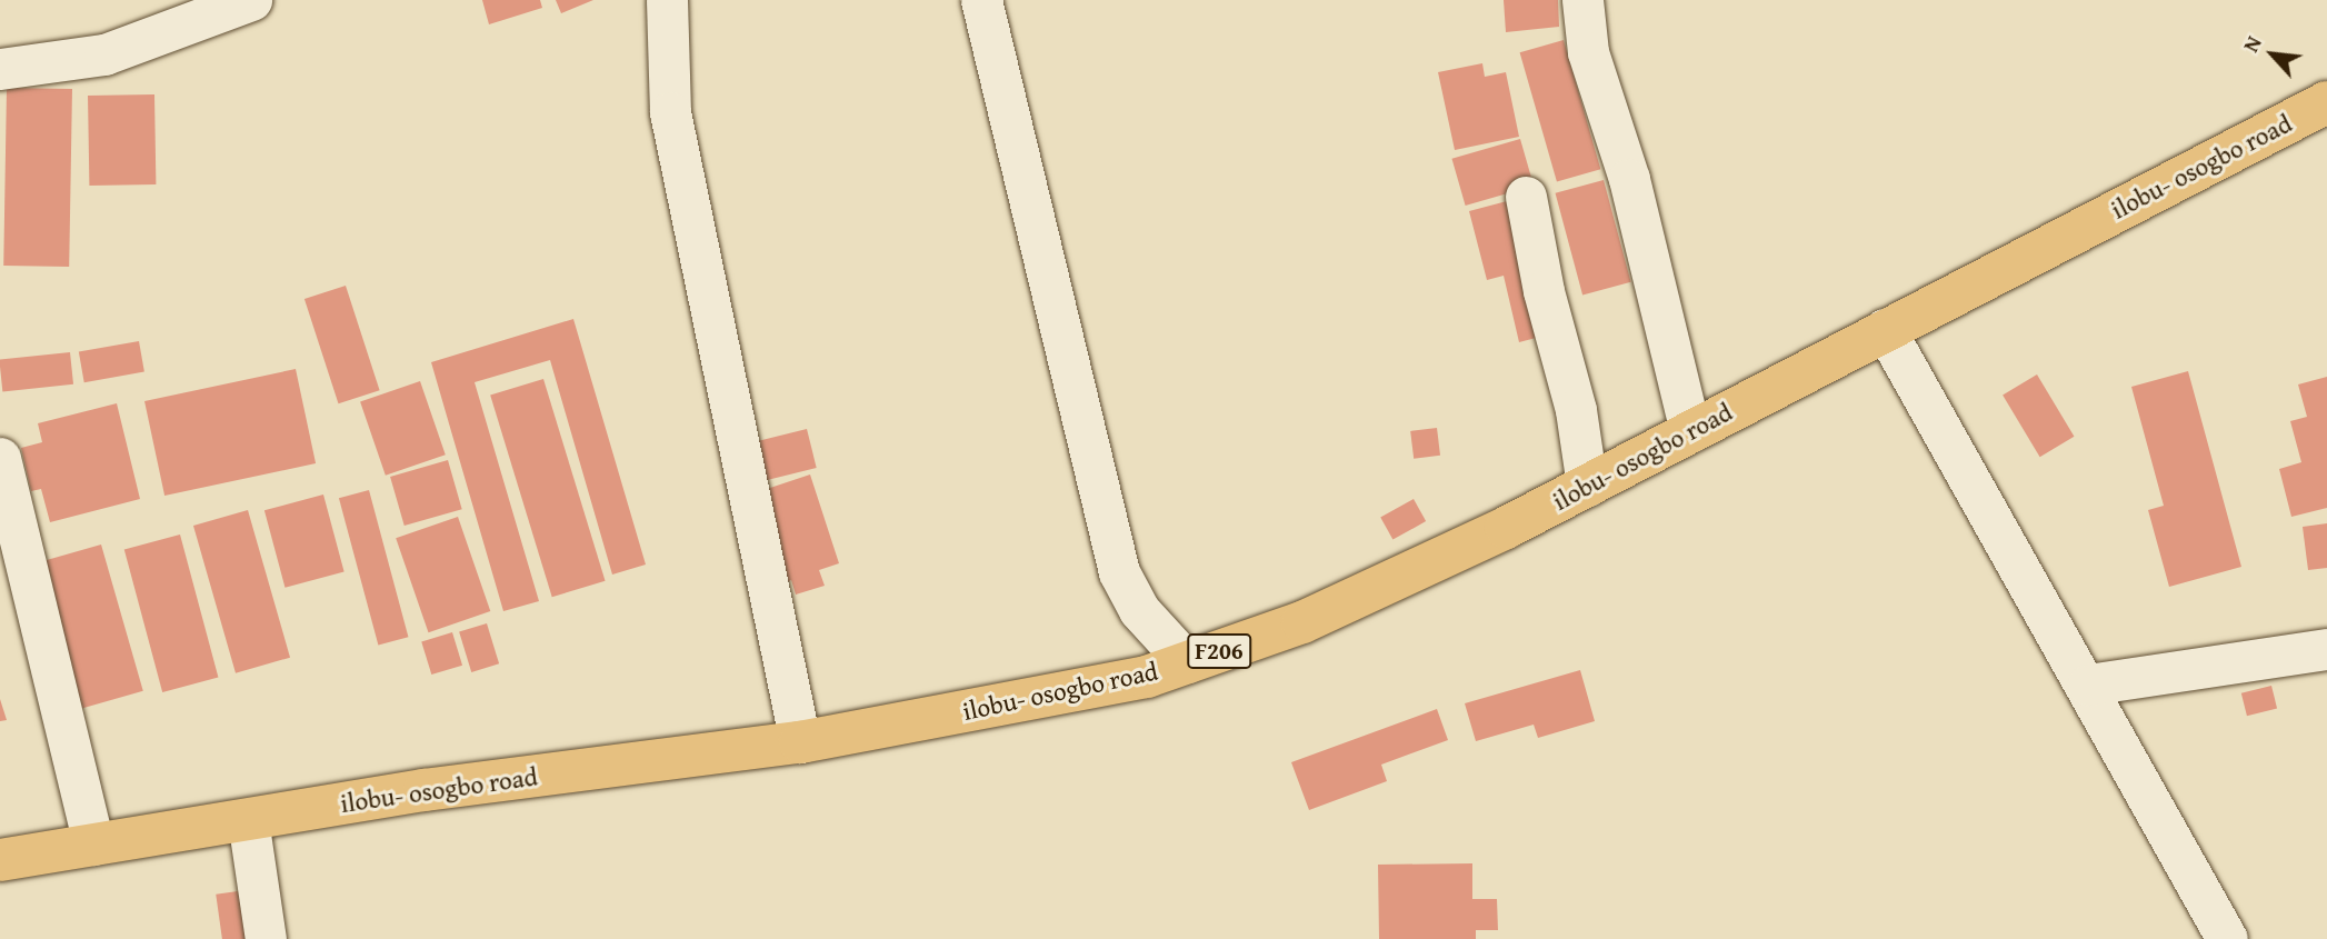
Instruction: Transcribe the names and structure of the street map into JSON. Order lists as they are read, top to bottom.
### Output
{
  "streets": {
    "main road": ["ilobu- osogbo road", "F206"]
  },
  "north": "top left"
}
